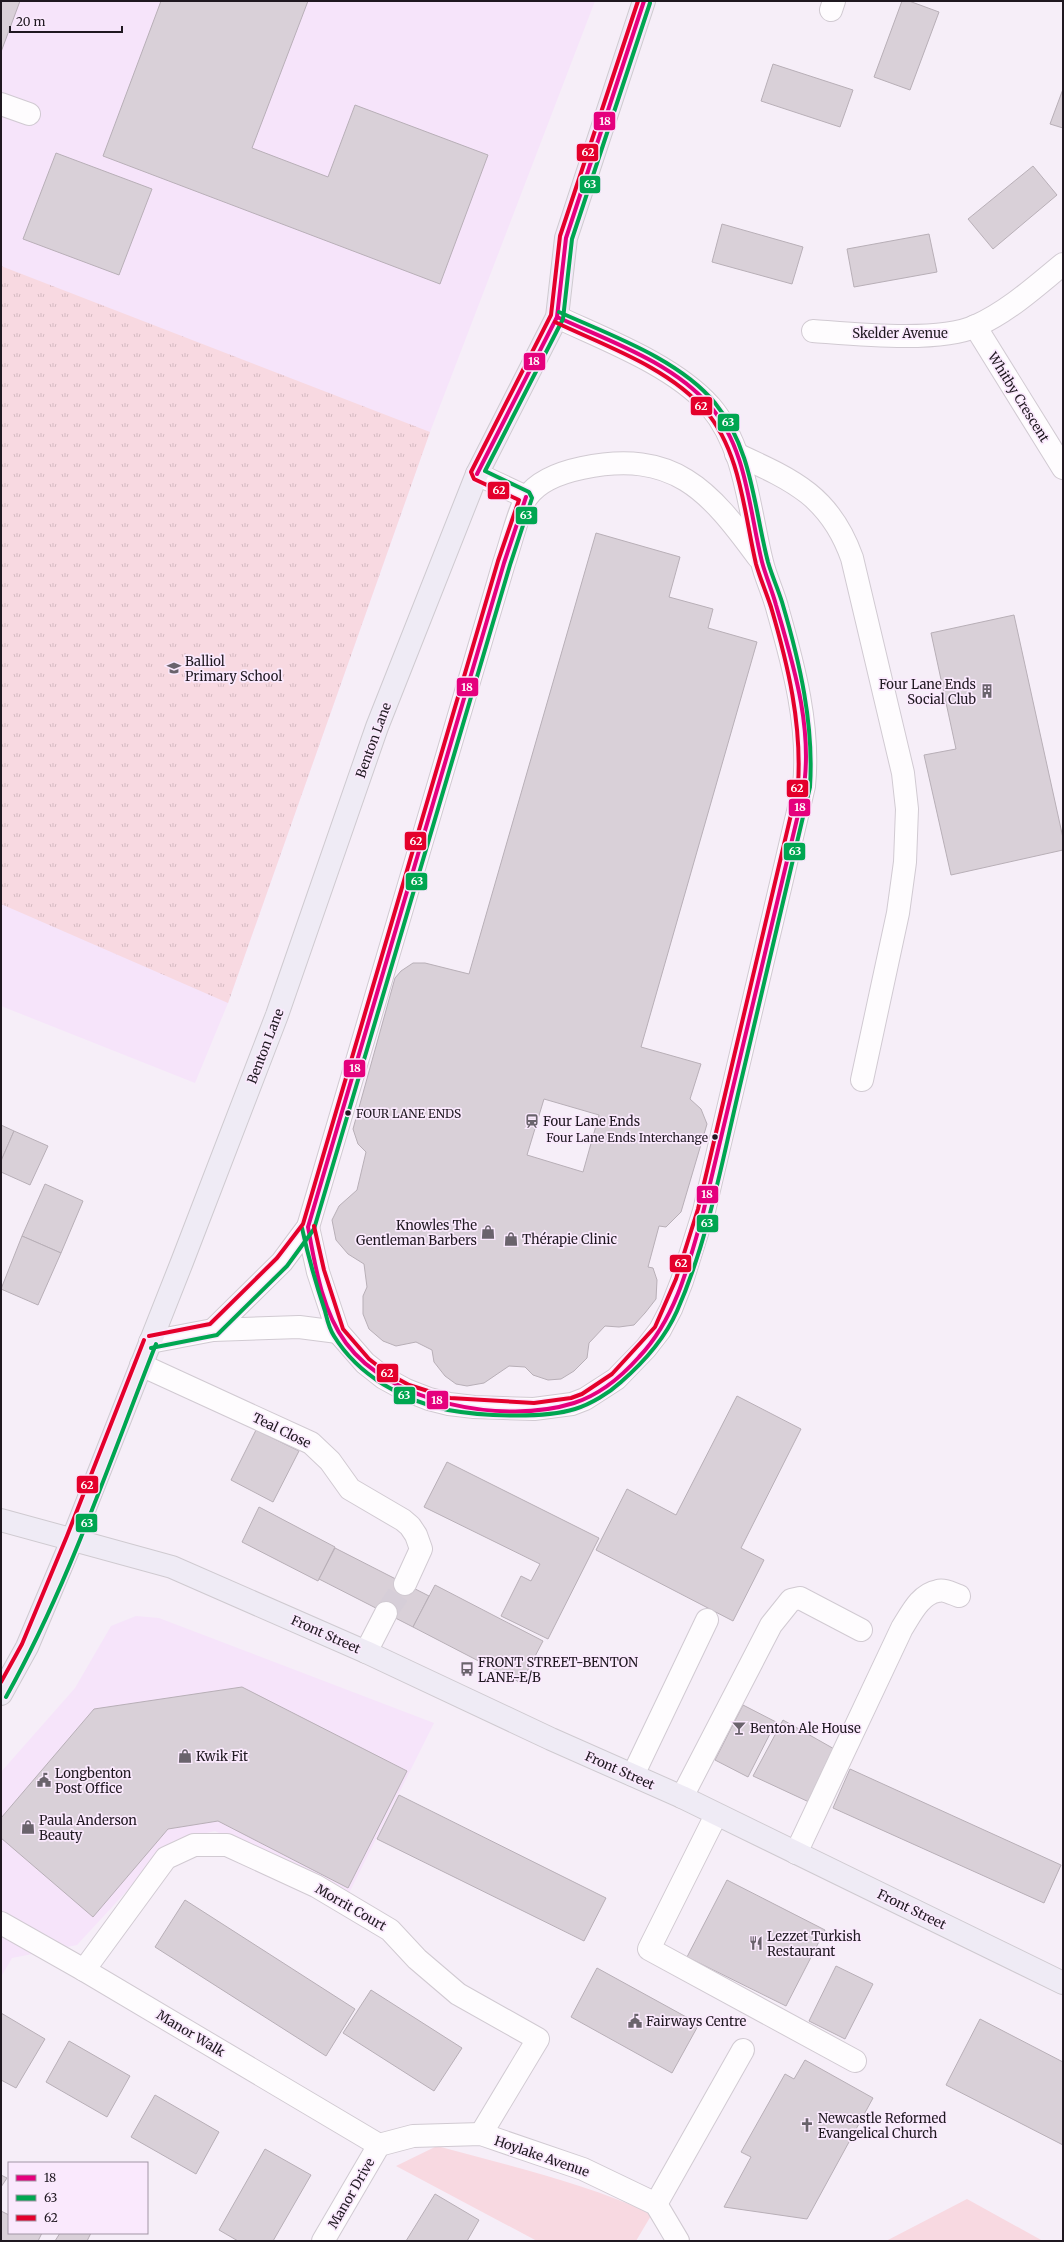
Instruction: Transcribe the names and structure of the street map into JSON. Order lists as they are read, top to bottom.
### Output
{
  "streets": {
    "main road": ["Benton Lane", "Front Street"],
    "street": [
      "Skelder Avenue",
      "Whitby Crescent",
      "Teal Close",
      "Morrit Court",
      "Manor Walk",
      "Hoylake Avenue",
      "Manor Drive"
    ]
  },
  "crossings": [
    ["Skelder Avenue", "Whitby Crescent"],
    ["Benton Lane", "Teal Close"],
    ["Benton Lane", "Front Street"],
    ["Morrit Court", "Manor Walk"],
    ["Morrit Court", "Hoylake Avenue"],
    ["Manor Walk", "Hoylake Avenue"],
    ["Manor Walk", "Manor Drive"],
    ["Hoylake Avenue", "Manor Drive"]
  ],
  "places": {
    "school or university": ["Balliol Primary School"],
    "building": ["Four Lane Ends Social Club"],
    "other": ["FOUR LANE ENDS", "Four Lane Ends Interchange"],
    "station": ["Four Lane Ends"],
    "shop": [
      "Knowles The Gentleman Barbers",
      "Thérapie Clinic",
      "Kwik Fit",
      "Paula Anderson Beauty"
    ],
    "bus stop": ["FRONT STREET-BENTON LANE-E/B"],
    "bar": ["Benton Ale House"],
    "public building": ["Longbenton Post Office", "Fairways Centre"],
    "restaurant": ["Lezzet Turkish Restaurant"],
    "church": ["Newcastle Reformed Evangelical Church"]
  },
  "lines": ["transit line 18", "transit line 62", "transit line 63"],
  "legend": ["18", "63", "62"],
  "scale_bar": "20 m"
}
